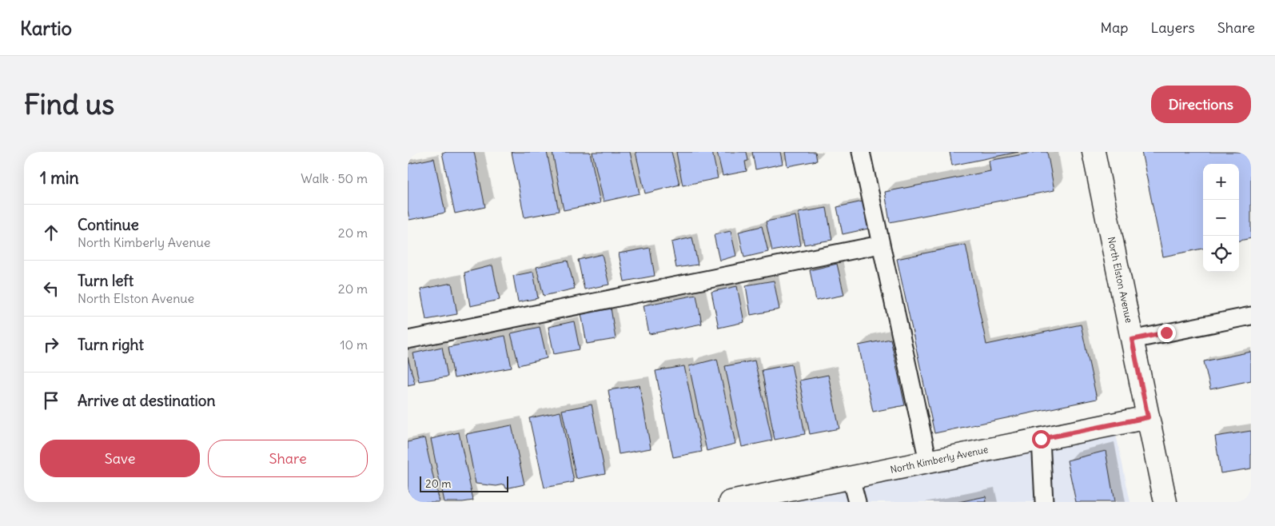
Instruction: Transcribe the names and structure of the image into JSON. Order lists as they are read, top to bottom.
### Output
{
  "streets": {
    "street": ["North Elston Avenue", "North Kimberly Avenue"]
  },
  "crossings": [
    ["North Elston Avenue", "North Kimberly Avenue"]
  ],
  "scale_bar": "20 m",
  "page": {
    "header": "Kartio",
    "nav": ["Map", "Layers", "Share"],
    "buttons": [
      "Directions",
      ["Save", "Share"]
    ],
    "title": "Find us",
    "heading": ["1 min", "Walk · 50 m"],
    "map_buttons": ["+", "−"],
    "list": [
      ["Continue", "North Kimberly Avenue", "20 m"],
      ["Turn left", "North Elston Avenue", "20 m"],
      ["Turn right", "10 m"],
      "Arrive at destination"
    ],
    "scale": "20 m"
  }
}
